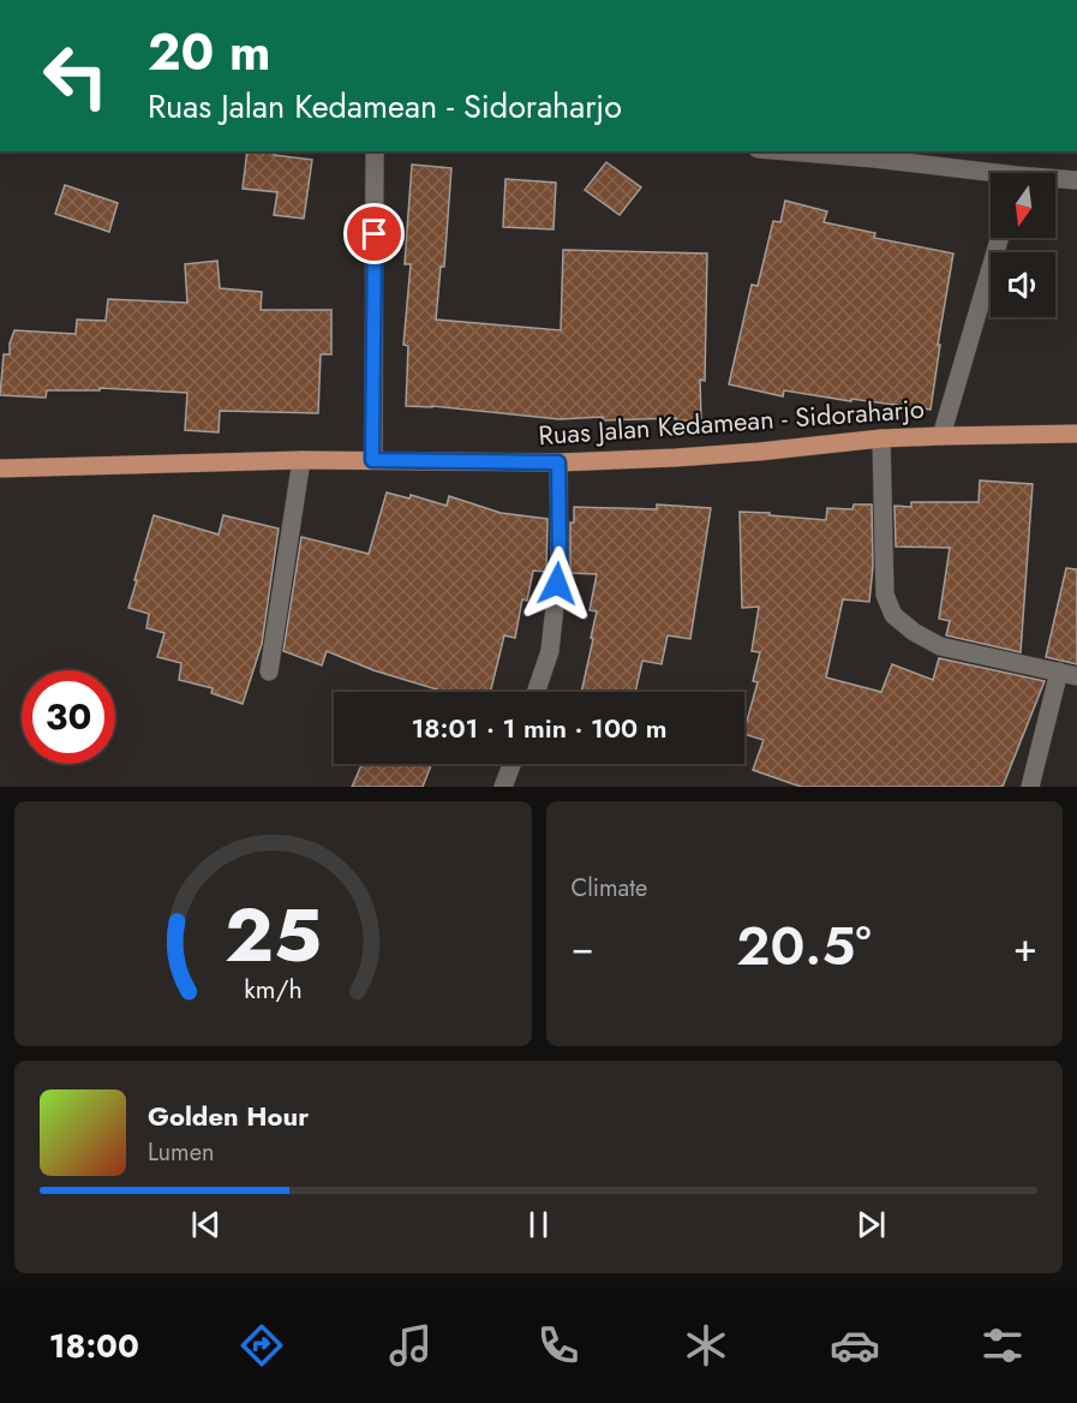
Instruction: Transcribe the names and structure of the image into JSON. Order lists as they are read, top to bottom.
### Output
{
  "streets": {
    "main road": ["Ruas Jalan Kedamean - Sidoraharjo"]
  },
  "north": "bottom",
  "page": {
    "turn": ["20 m", "Ruas Jalan Kedamean - Sidoraharjo"],
    "limit": "30",
    "trip": "18:01 · 1 min · 100 m",
    "tile": "Climate",
    "heat": ["−", "20.5°", "+"],
    "song": ["Golden Hour", "Lumen"],
    "tabs": "18:00",
    "gauge": ["25", "km/h"]
  }
}
